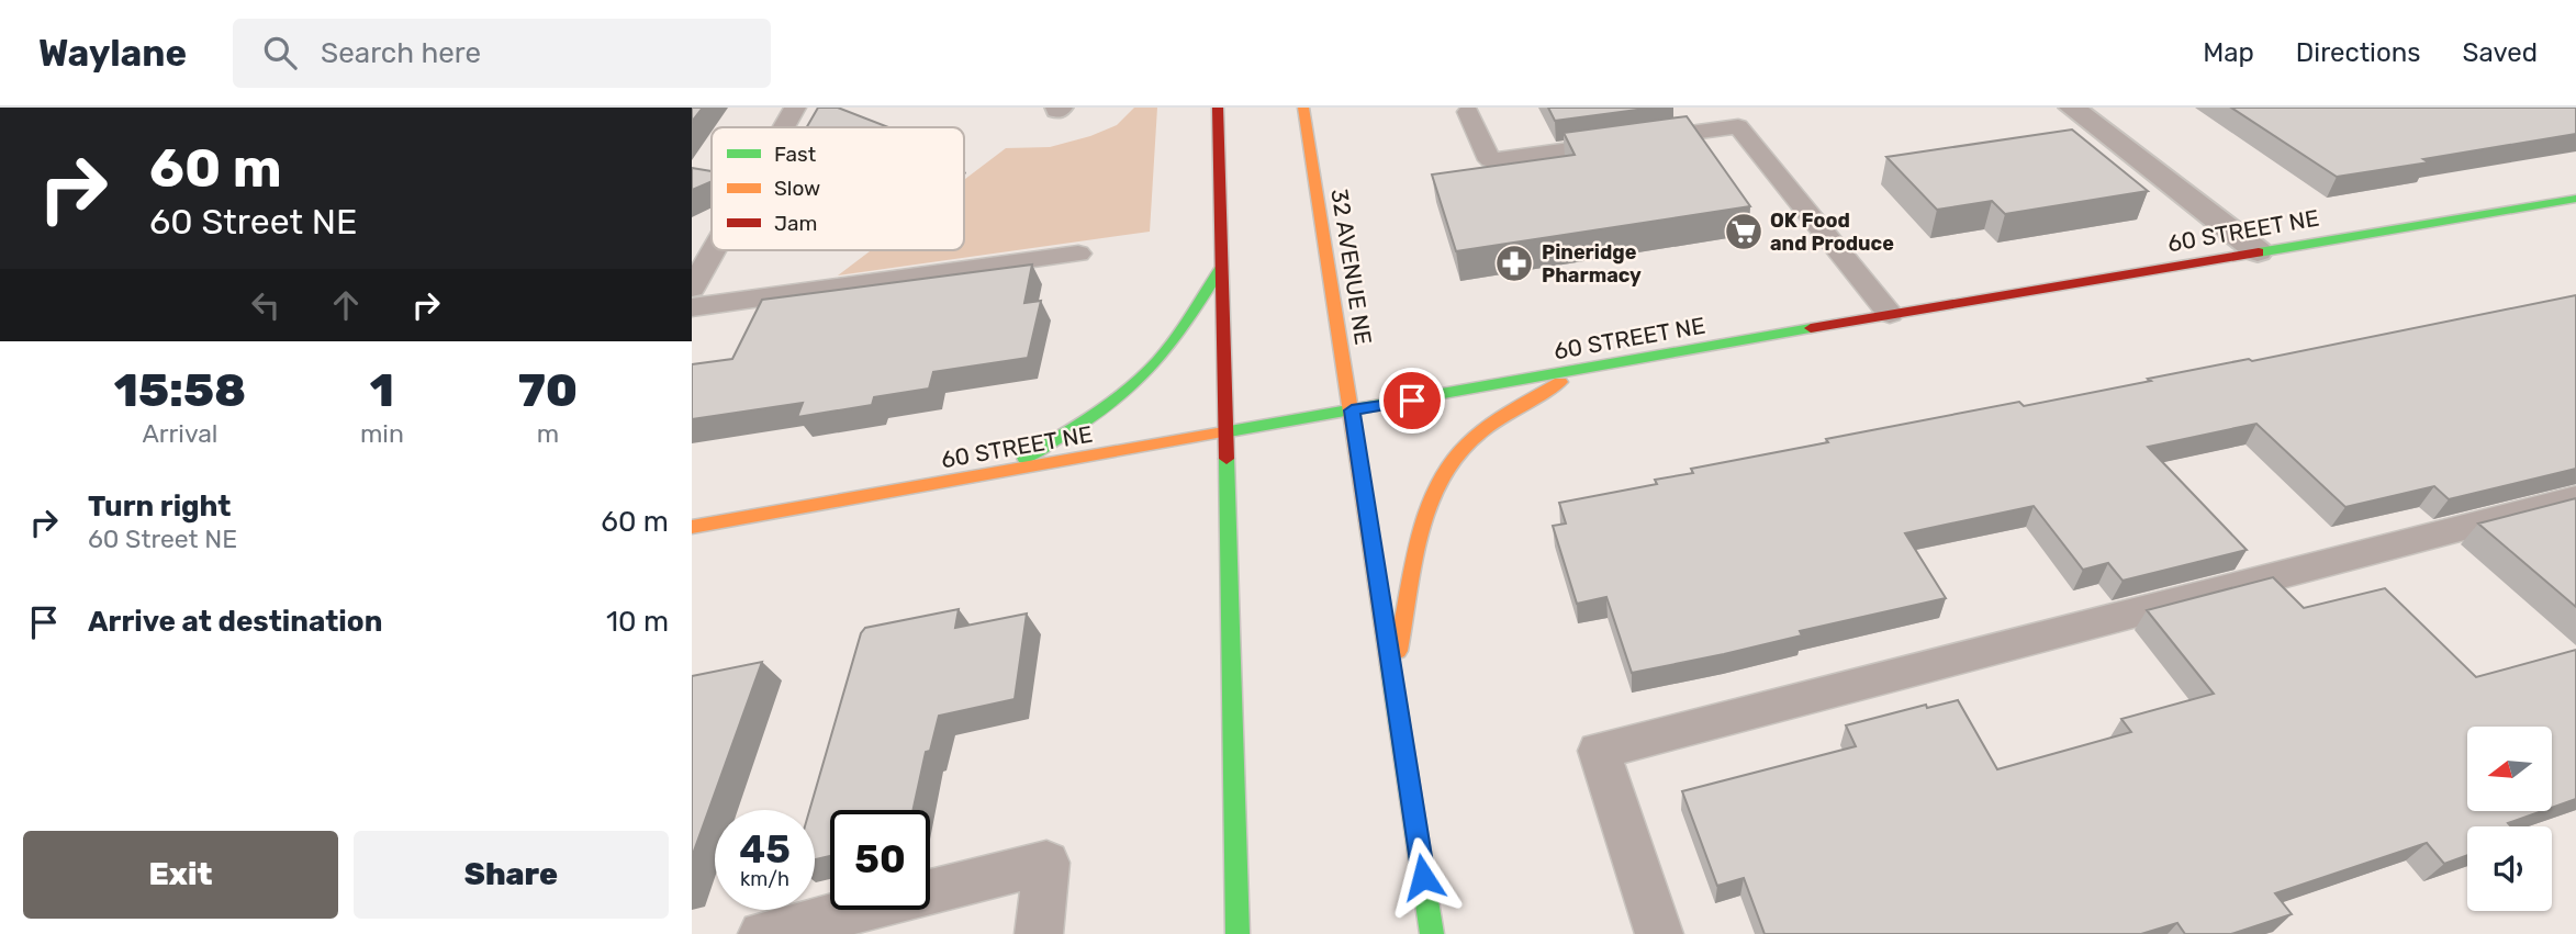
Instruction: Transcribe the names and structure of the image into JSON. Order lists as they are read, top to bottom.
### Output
{
  "streets": {
    "main road": ["60 STREET NE", "32 AVENUE NE"]
  },
  "crossings": [
    ["60 STREET NE", "32 AVENUE NE"]
  ],
  "places": {
    "supermarket": ["OK Food and Produce"],
    "pharmacy": ["Pineridge Pharmacy"]
  },
  "legend": ["Fast", "Slow", "Jam"],
  "north": "left",
  "page": {
    "header": "Waylane",
    "search": "Search here",
    "nav": ["Map", "Directions", "Saved"],
    "turn": ["60 m", "60 Street NE"],
    "eta": [
      "15:58",
      "Arrival",
      "1",
      "min",
      "70",
      "m"
    ],
    "list": [
      {
        "name": "Turn right",
        "note": "60 Street NE",
        "value": "60 m"
      },
      {
        "name": "Arrive at destination",
        "value": "10 m"
      }
    ],
    "speed": "45 km/h",
    "limit": "50",
    "buttons": ["Exit", "Share"]
  }
}
